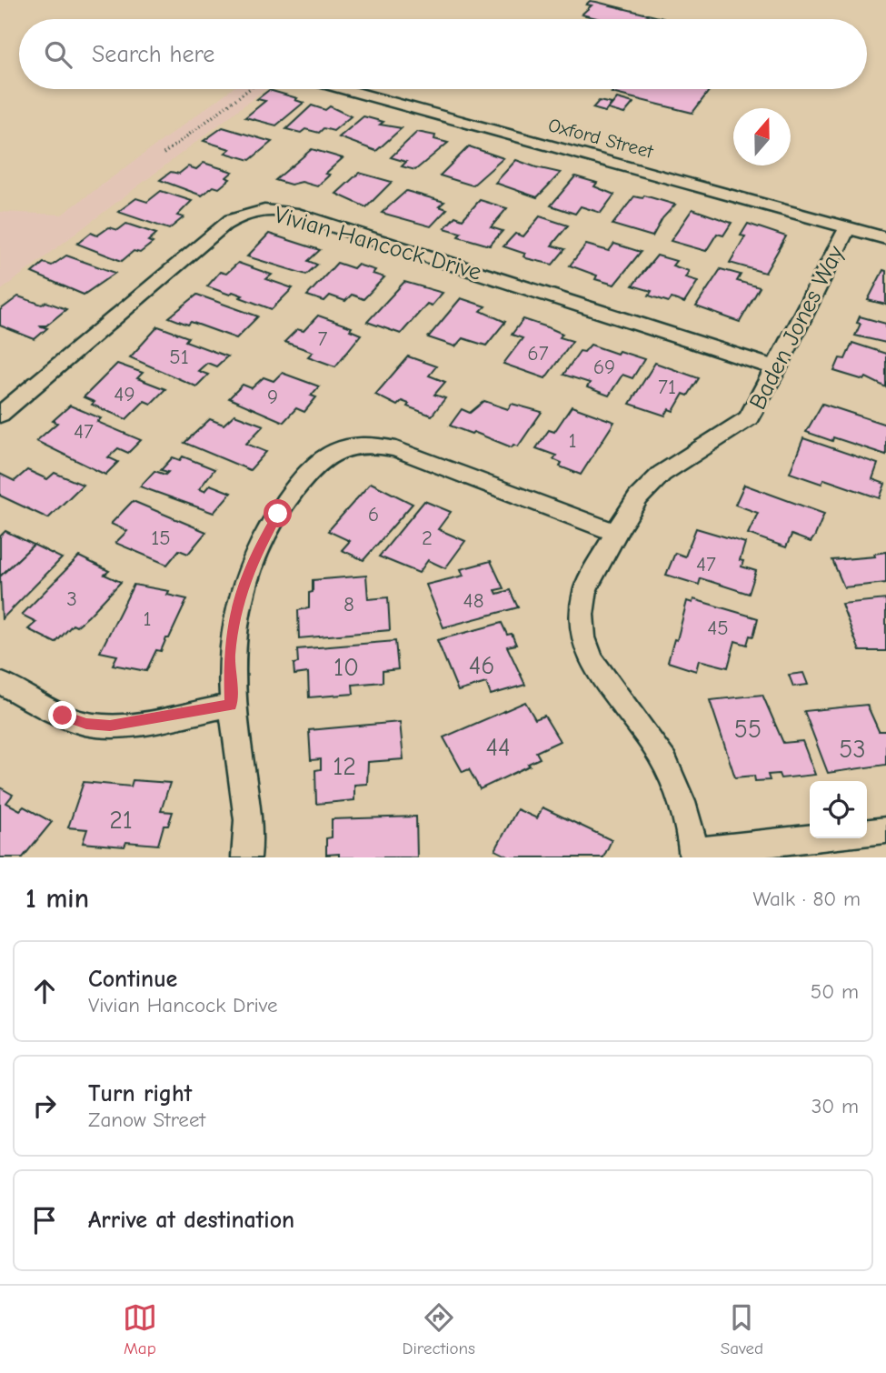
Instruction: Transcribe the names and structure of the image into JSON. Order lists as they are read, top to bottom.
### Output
{
  "streets": {
    "street": ["Oxford Street", "Vivian Hancock Drive", "Baden Jones Way"]
  },
  "crossings": [
    ["Oxford Street", "Baden Jones Way"],
    ["Vivian Hancock Drive", "Baden Jones Way"]
  ],
  "house_numbers": [
    "7",
    "67",
    "51",
    "69",
    "71",
    "49",
    "9",
    "47",
    "1",
    "6",
    "15",
    "2",
    "47",
    "3",
    "48",
    "8",
    "1",
    "45",
    "46",
    "10",
    "55",
    "44",
    "53",
    "12",
    "21"
  ],
  "north": "top",
  "page": {
    "search": "Search here",
    "heading": ["1 min", "Walk · 80 m"],
    "list": [
      ["Continue", "Vivian Hancock Drive", "50 m"],
      ["Turn right", "Zanow Street", "30 m"],
      "Arrive at destination"
    ],
    "nav": ["Map", "Directions", "Saved"]
  }
}
